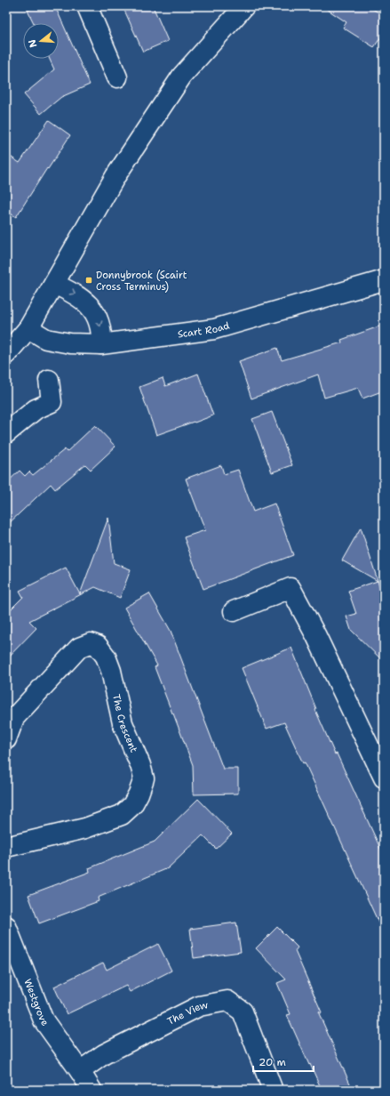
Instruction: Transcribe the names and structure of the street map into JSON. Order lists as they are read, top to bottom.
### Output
{
  "streets": {
    "street": [
      "Scart Road",
      "The Crescent",
      "Westgrove",
      "The View"
    ]
  },
  "crossings": [
    ["Westgrove", "The View"]
  ],
  "places": {
    "transit": ["Donnybrook (Scairt Cross Terminus)"]
  },
  "scale_bar": "20 m",
  "north": "left"
}
